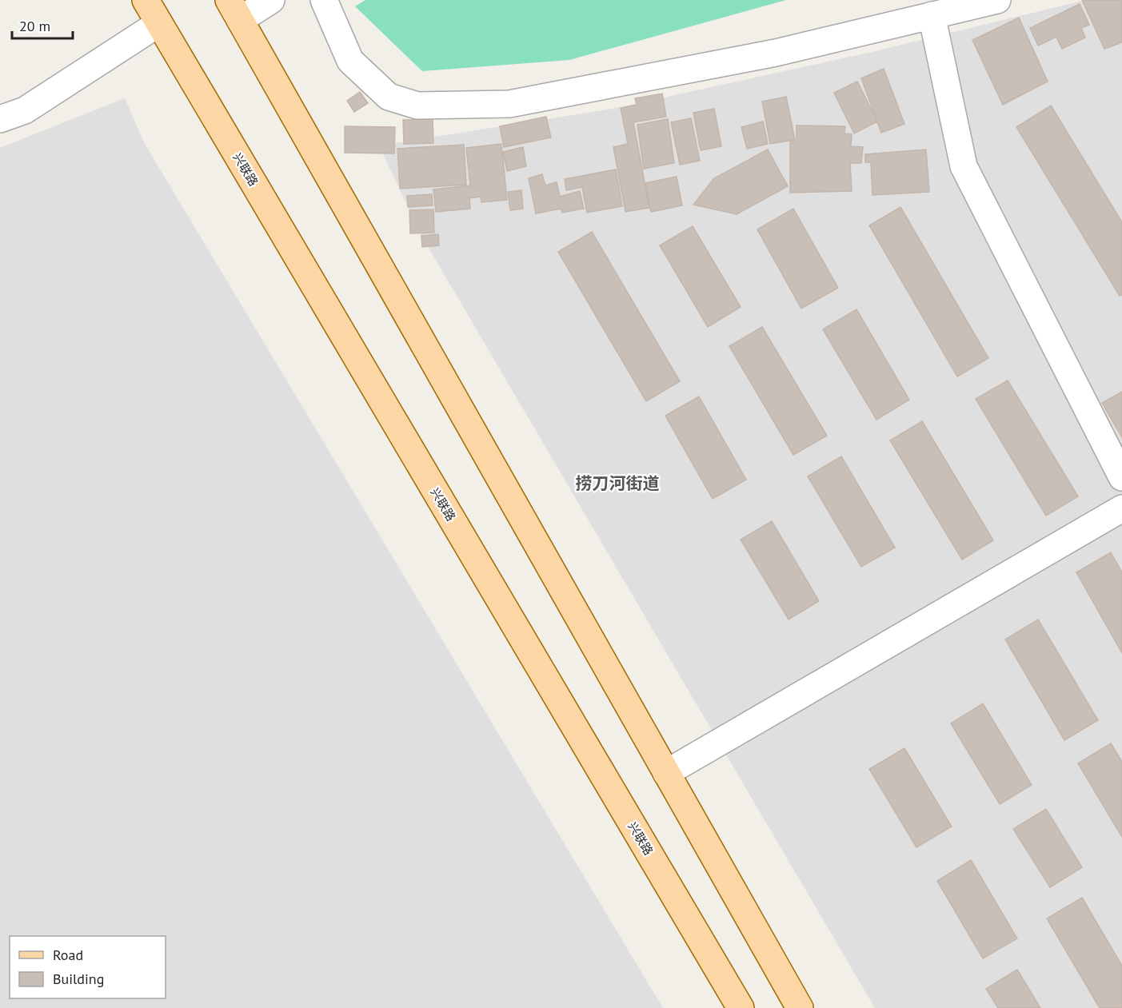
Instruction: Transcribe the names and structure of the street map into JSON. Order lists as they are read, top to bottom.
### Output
{
  "streets": {
    "main road": ["兴联路"]
  },
  "districts": ["捞刀河街道"],
  "legend": ["Road", "Building"],
  "scale_bar": "20 m"
}
